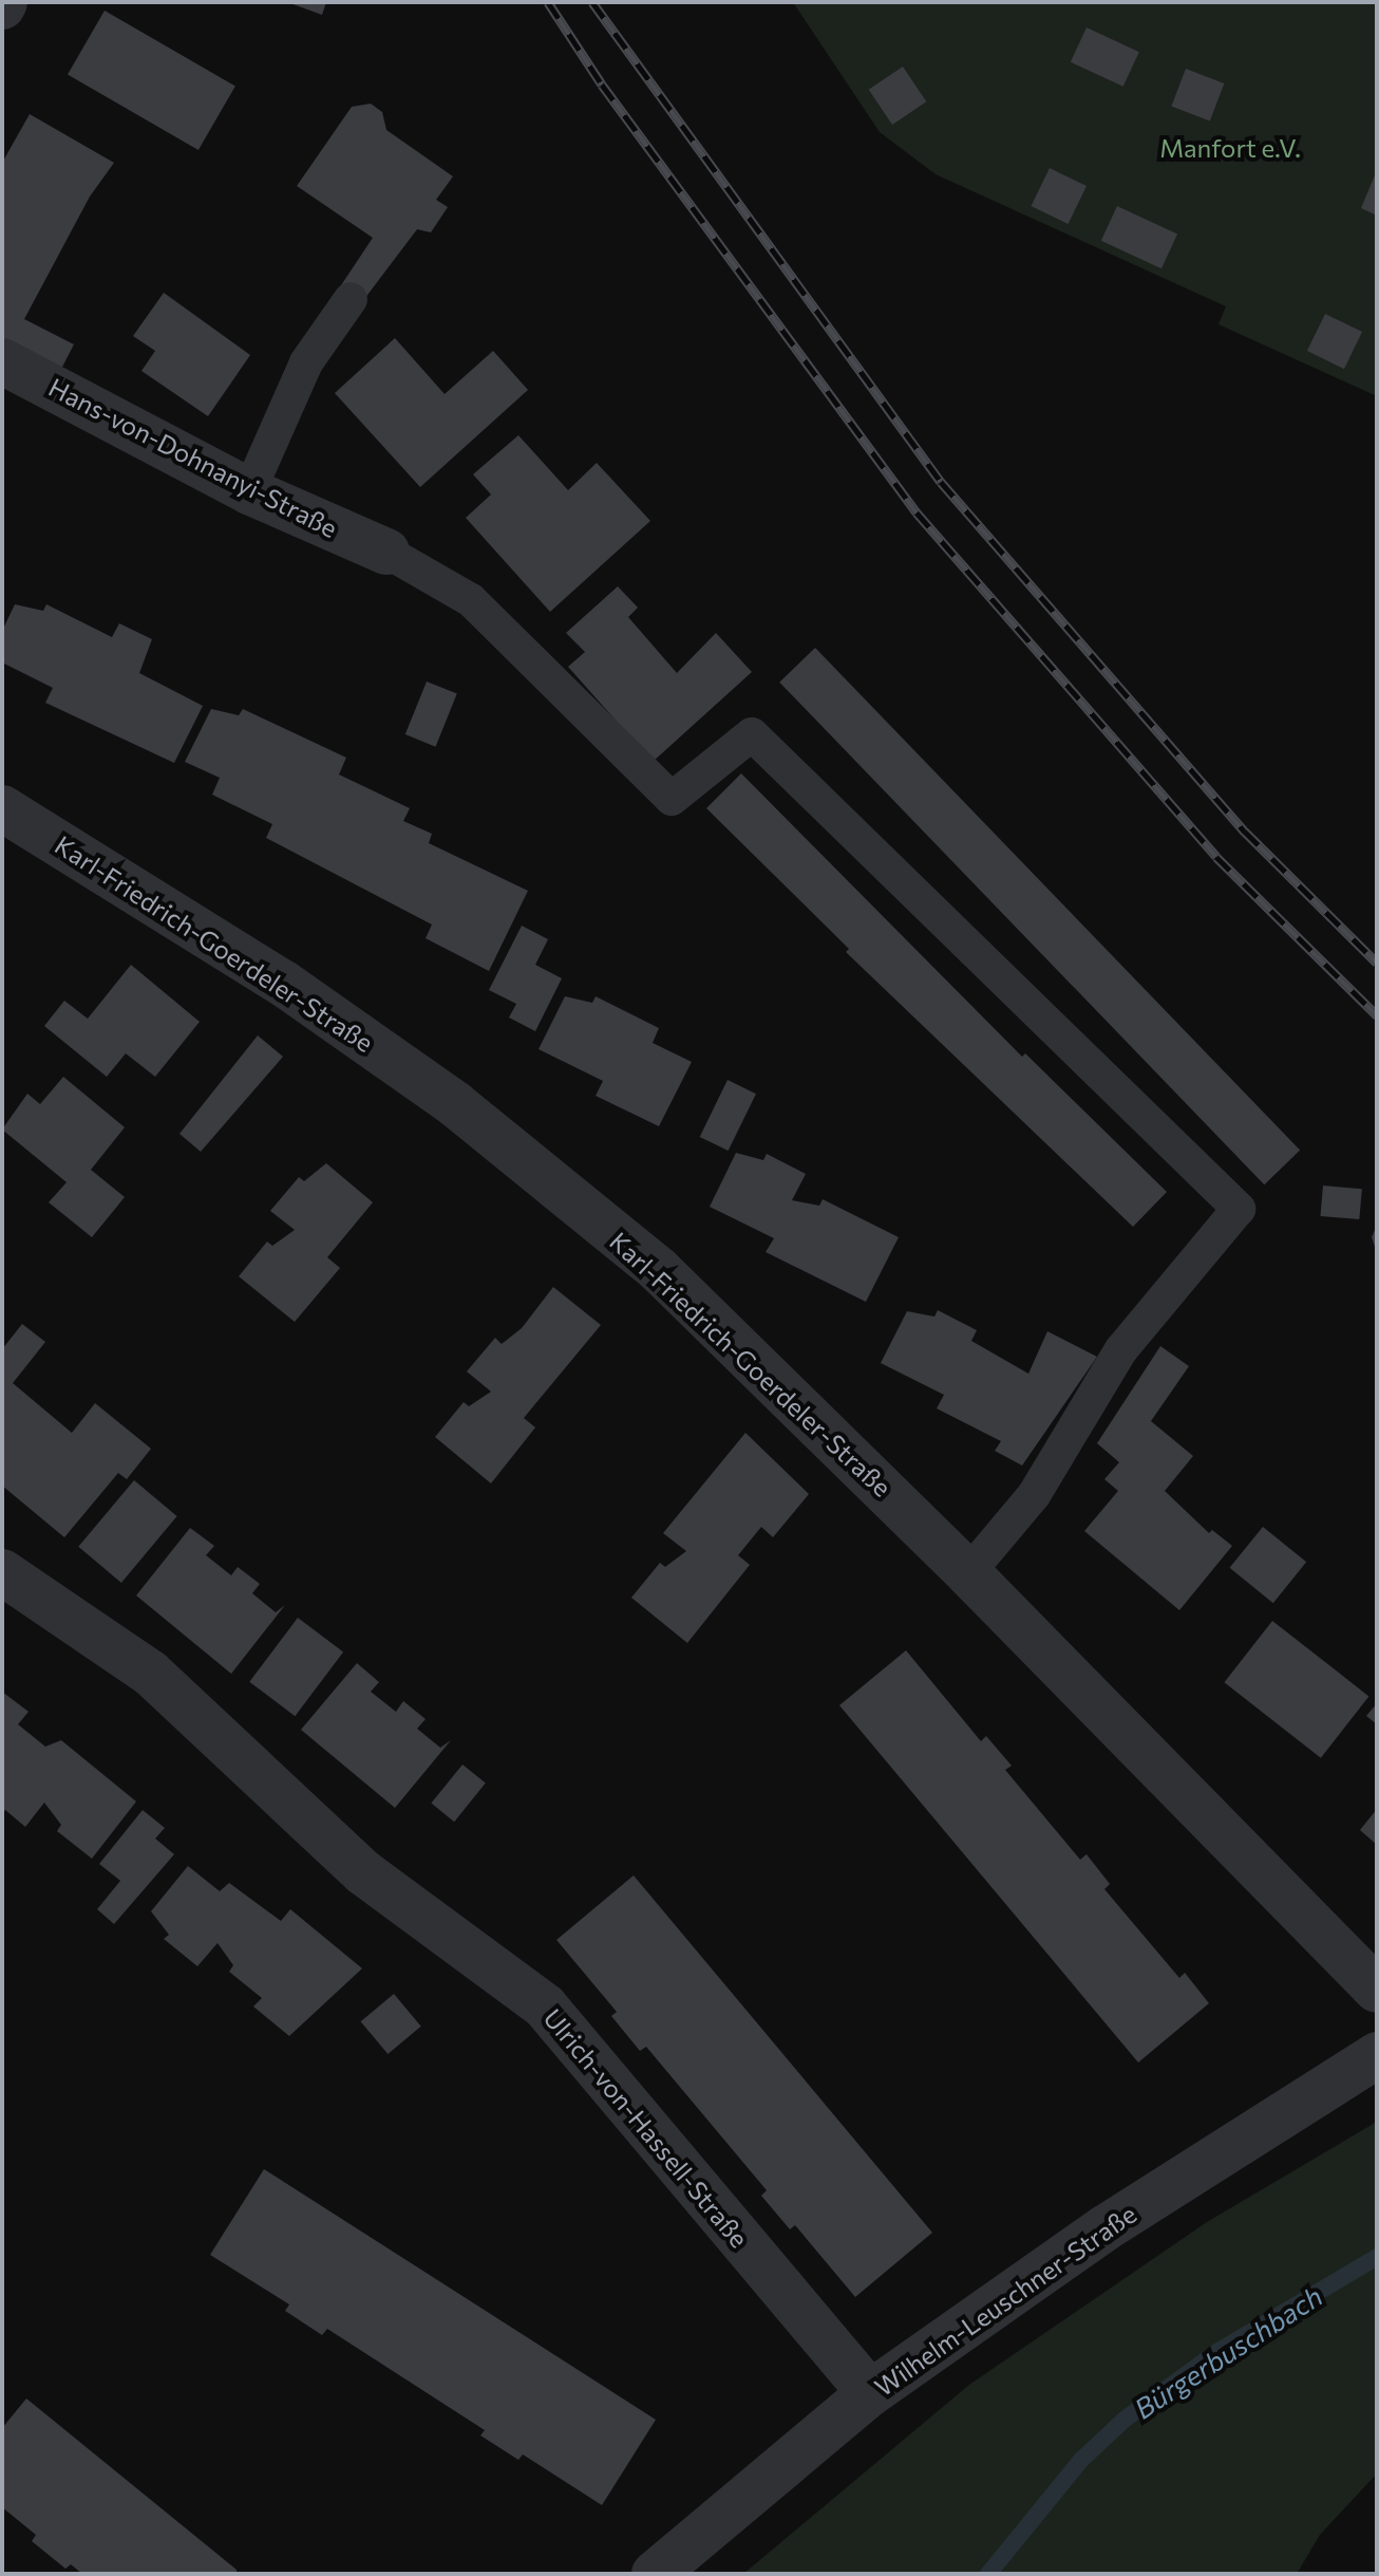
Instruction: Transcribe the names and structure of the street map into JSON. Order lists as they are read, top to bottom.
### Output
{
  "streets": {
    "street": [
      "Hans-von-Dohnanyi-Straße",
      "Karl-Friedrich-Goerdeler-Straße",
      "Ulrich-von-Hassell-Straße",
      "Wilhelm-Leuschner-Straße"
    ]
  },
  "crossings": [
    ["Ulrich-von-Hassell-Straße", "Wilhelm-Leuschner-Straße"]
  ],
  "water": ["Bürgerbuschbach"],
  "parks": ["Manfort e.V."]
}
